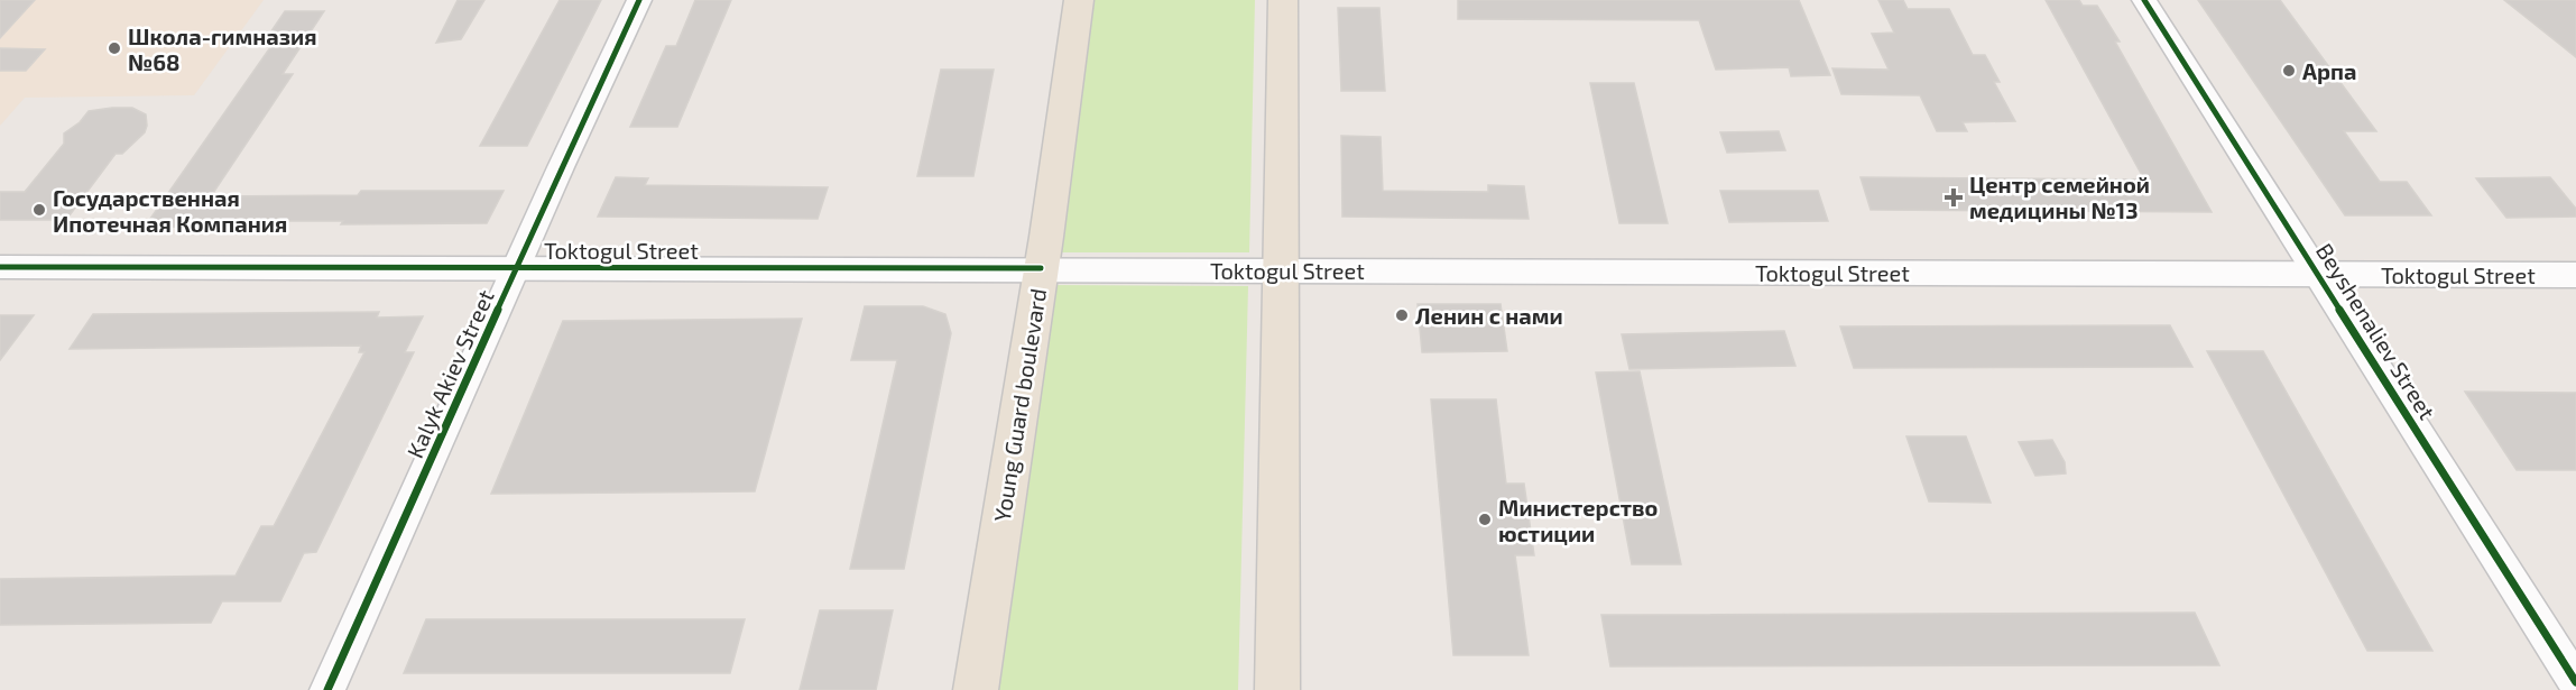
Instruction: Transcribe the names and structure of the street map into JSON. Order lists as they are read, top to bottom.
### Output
{
  "streets": {
    "main road": ["Toktogul Street", "Young Guard boulevard"],
    "street": ["Beyshenaliev Street", "Kalyk Akiev Street"]
  },
  "crossings": [
    ["Toktogul Street", "Beyshenaliev Street"],
    ["Toktogul Street", "Kalyk Akiev Street"],
    ["Toktogul Street", "Young Guard boulevard"]
  ],
  "places": {
    "other": [
      "Школа-гимназия №68",
      "Арпа",
      "Государственная Ипотечная Компания",
      "Ленин с нами",
      "Министерство юстиции"
    ],
    "health": ["Центр семейной медицины №13"]
  }
}
